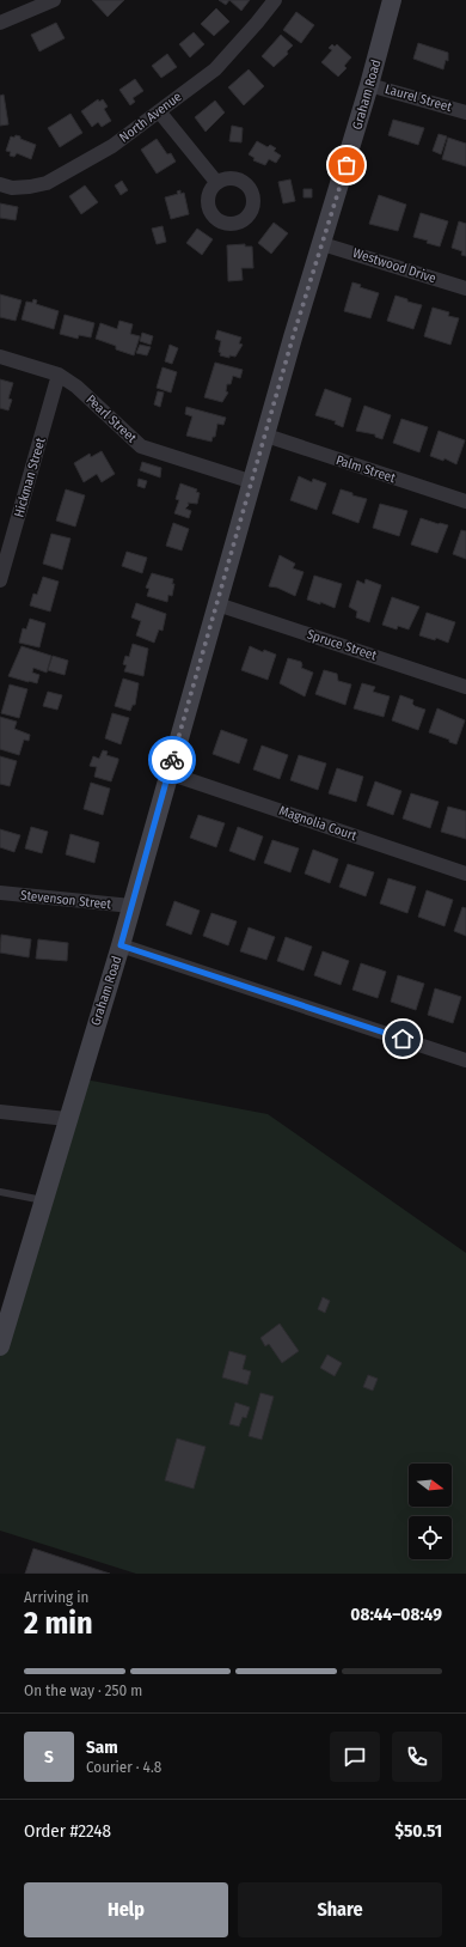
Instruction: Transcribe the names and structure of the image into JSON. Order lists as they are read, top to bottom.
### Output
{
  "streets": {
    "main road": ["Graham Road"],
    "street": [
      "Laurel Street",
      "North Avenue",
      "Westwood Drive",
      "Pearl Street",
      "Palm Street",
      "Hickman Street",
      "Spruce Street",
      "Magnolia Court",
      "Stevenson Street"
    ]
  },
  "crossings": [
    ["Graham Road", "Laurel Street"],
    ["Graham Road", "Westwood Drive"],
    ["Graham Road", "Pearl Street"],
    ["Graham Road", "Palm Street"],
    ["Graham Road", "Spruce Street"],
    ["Graham Road", "Magnolia Court"],
    ["Graham Road", "Stevenson Street"],
    ["Pearl Street", "Hickman Street"]
  ],
  "north": "right",
  "page": {
    "heading": ["2 min", "Arriving in", "08:44–08:49"],
    "panel": [
      "Sam",
      "Courier · 4.8",
      "Order #2248",
      "$50.51"
    ],
    "bar": "On the way · 250 m",
    "round": "S",
    "buttons": ["Help", "Share"]
  }
}
